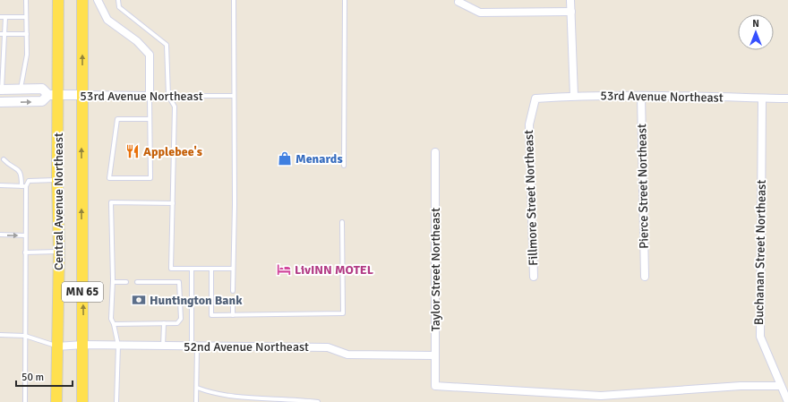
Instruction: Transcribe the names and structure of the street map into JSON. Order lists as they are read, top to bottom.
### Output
{
  "streets": {
    "main road": ["Central Avenue Northeast", "MN 65"],
    "street": [
      "53rd Avenue Northeast",
      "Pierce Street Northeast",
      "Fillmore Street Northeast",
      "Buchanan Street Northeast",
      "Taylor Street Northeast",
      "52nd Avenue Northeast"
    ]
  },
  "crossings": [
    ["53rd Avenue Northeast", "Pierce Street Northeast"],
    ["53rd Avenue Northeast", "Fillmore Street Northeast"],
    ["53rd Avenue Northeast", "Central Avenue Northeast"],
    ["53rd Avenue Northeast", "Buchanan Street Northeast"],
    ["Central Avenue Northeast", "52nd Avenue Northeast"],
    ["Buchanan Street Northeast", "Taylor Street Northeast"],
    ["Taylor Street Northeast", "52nd Avenue Northeast"]
  ],
  "places": {
    "restaurant": ["Applebee's"],
    "shop": ["Menards"],
    "hotel": ["LivINN MOTEL"],
    "bank": ["Huntington Bank"]
  },
  "scale_bar": "50 m",
  "north": "top"
}
